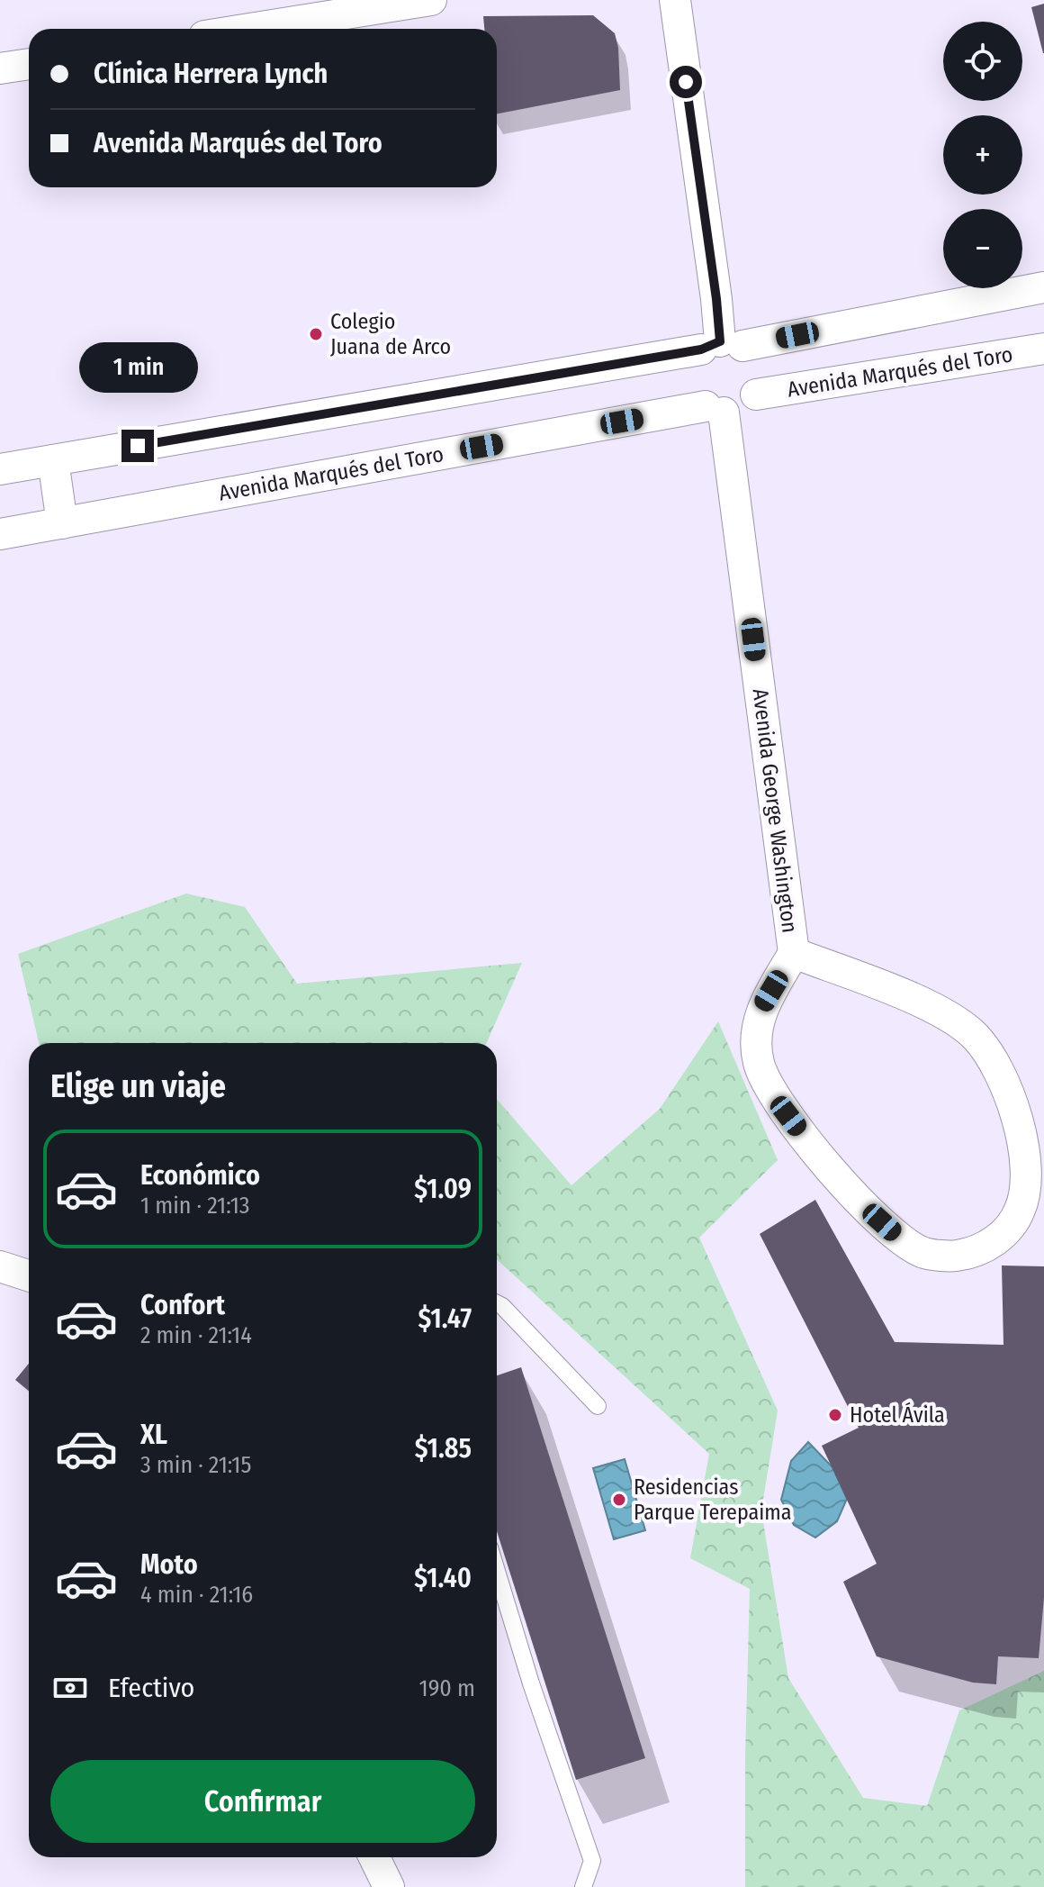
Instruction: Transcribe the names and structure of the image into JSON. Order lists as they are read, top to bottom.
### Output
{
  "streets": {
    "street": ["Avenida Marqués del Toro", "Avenida George Washington"]
  },
  "crossings": [
    ["Avenida Marqués del Toro", "Avenida George Washington"]
  ],
  "places": ["Colegio Juana de Arco", "Hotel Ávila", "Residencias Parque Terepaima"],
  "page": {
    "map_buttons": ["+", "−"],
    "banner": ["Clínica Herrera Lynch", "Avenida Marqués del Toro"],
    "bubble": "1 min",
    "heading": "Elige un viaje",
    "list": [
      {
        "name": "Económico",
        "note": "1 min · 21:13",
        "value": "$1.09"
      },
      {
        "name": "Confort",
        "note": "2 min · 21:14",
        "value": "$1.47"
      },
      {
        "name": "XL",
        "note": "3 min · 21:15",
        "value": "$1.85"
      },
      {
        "name": "Moto",
        "note": "4 min · 21:16",
        "value": "$1.40"
      }
    ],
    "pay": ["Efectivo", "190 m"],
    "buttons": "Confirmar"
  }
}
